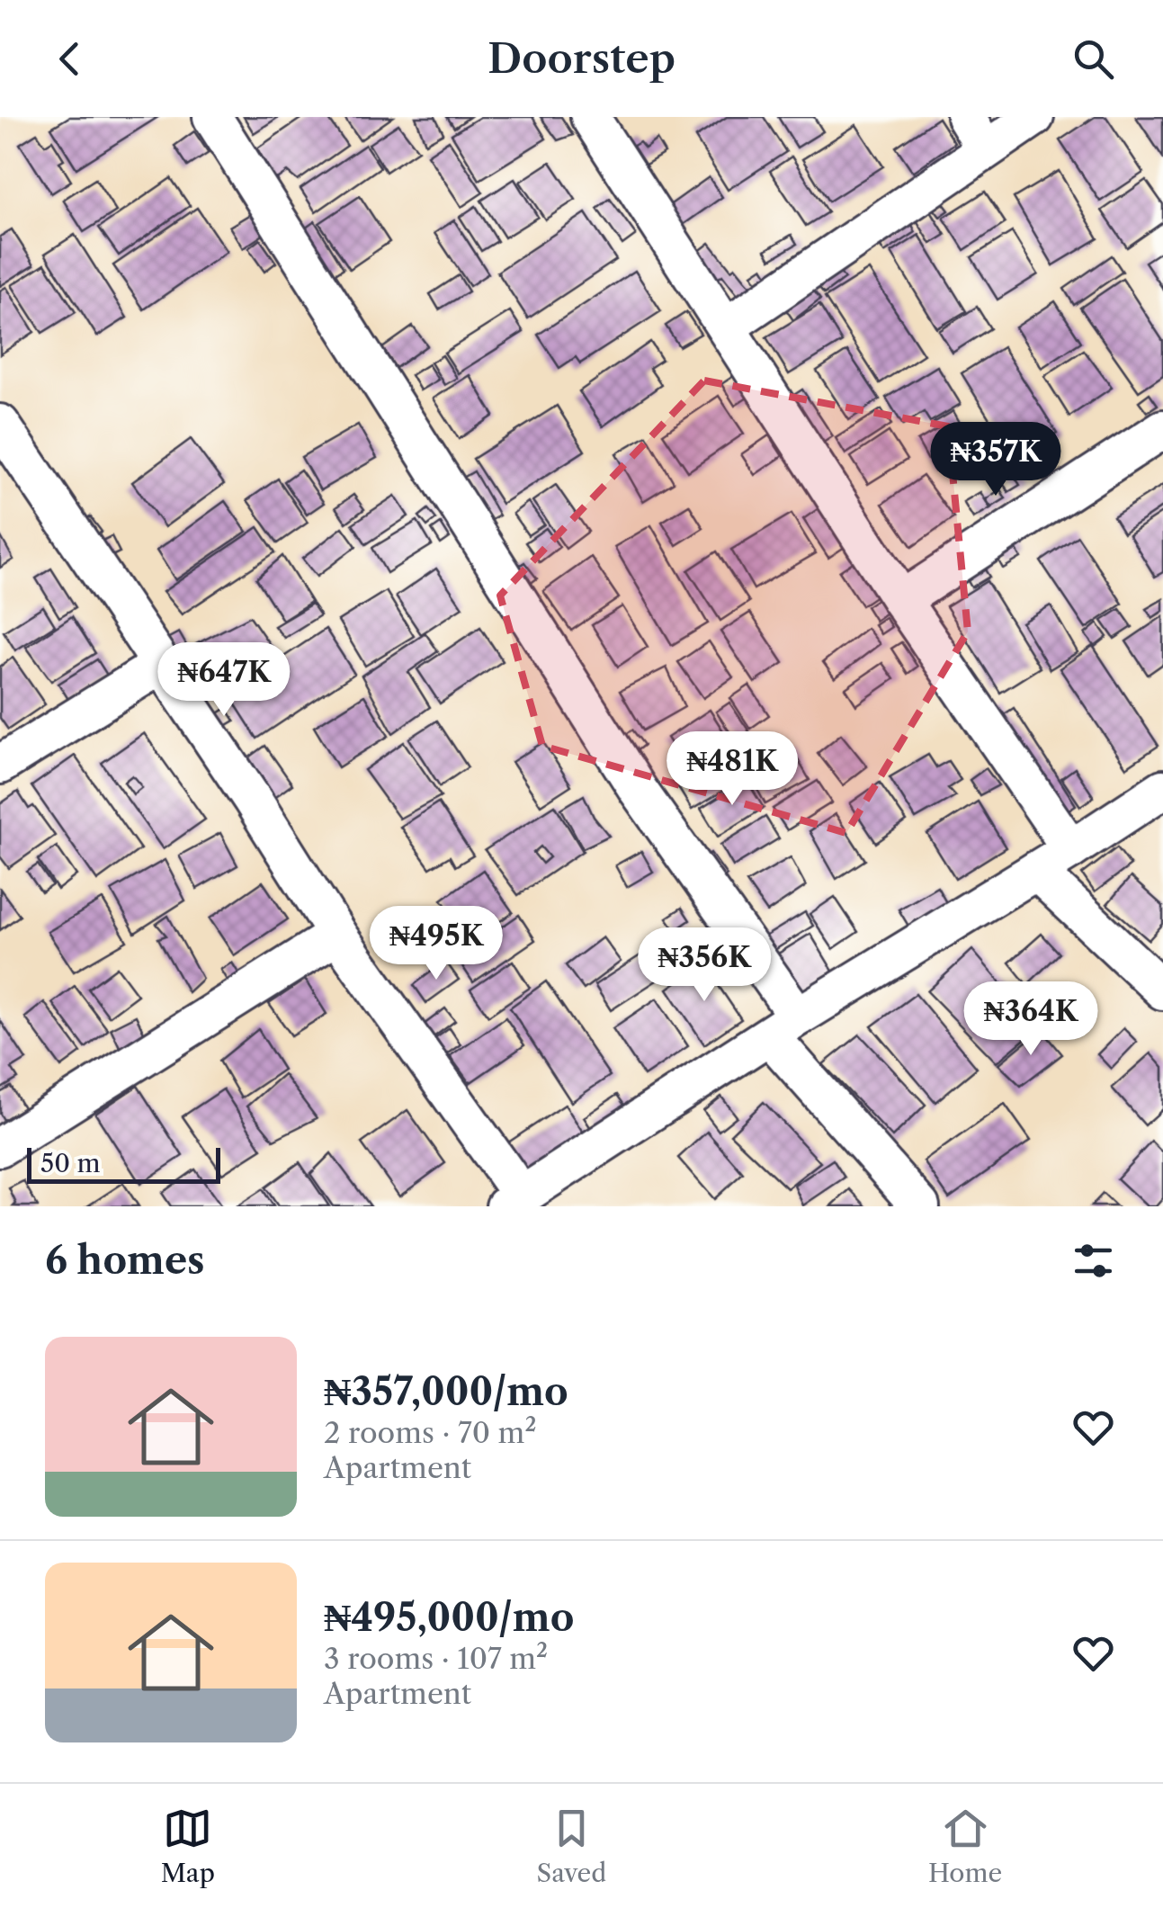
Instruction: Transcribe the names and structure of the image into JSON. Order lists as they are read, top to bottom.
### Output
{
  "scale_bar": "50 m",
  "page": {
    "header": "Doorstep",
    "price": [
      "₦357K",
      "₦647K",
      "₦481K",
      "₦495K",
      "₦356K",
      "₦364K"
    ],
    "scale": "50 m",
    "heading": "6 homes",
    "list": [
      {
        "name": "₦357,000/mo",
        "note": "2 rooms · 70 m² · Apartment"
      },
      {
        "name": "₦495,000/mo",
        "note": "3 rooms · 107 m² · Apartment"
      }
    ],
    "tabs": ["Map", "Saved", "Home"]
  }
}
